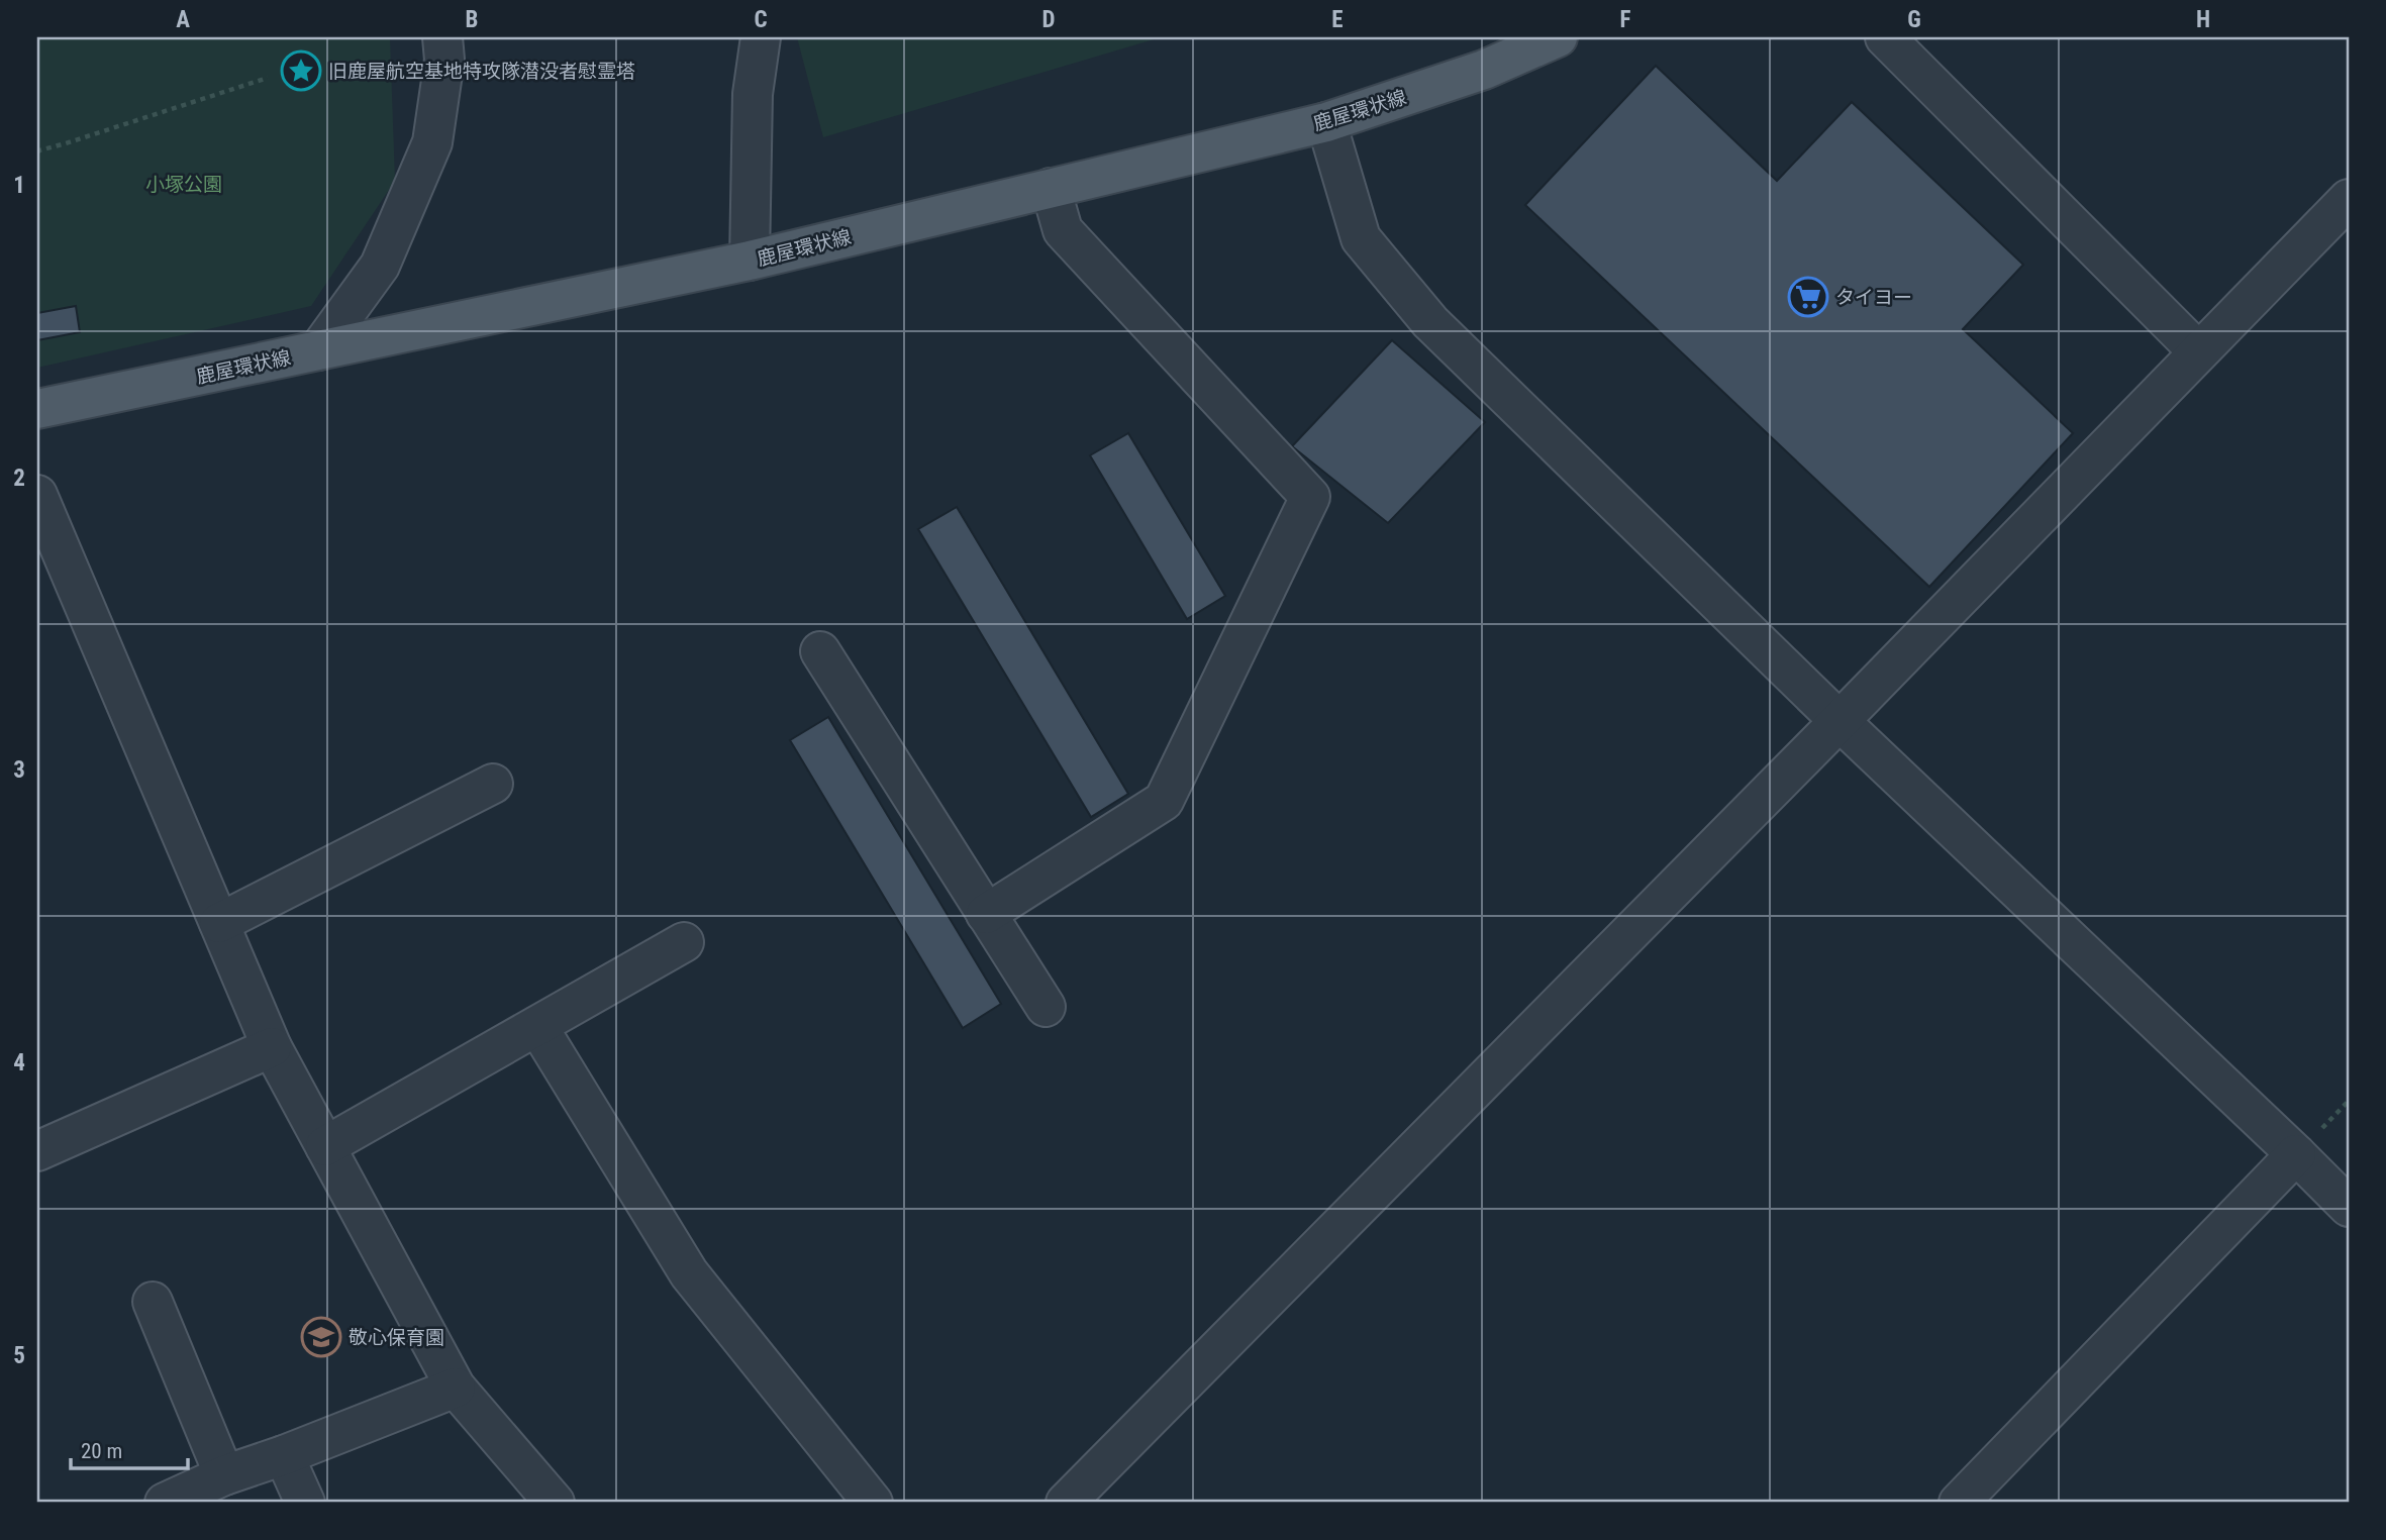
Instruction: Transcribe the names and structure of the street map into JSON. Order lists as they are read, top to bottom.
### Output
{
  "streets": {
    "main road": ["鹿屋環状線"]
  },
  "parks": ["小塚公園"],
  "places": {
    "place": ["旧鹿屋航空基地特攻隊潜没者慰霊塔"],
    "supermarket": ["タイヨー"],
    "school or university": ["敬心保育園"]
  },
  "scale_bar": "20 m",
  "grid": {
    "columns": [
      "A",
      "B",
      "C",
      "D",
      "E",
      "F",
      "G",
      "H"
    ],
    "rows": [
      "1",
      "2",
      "3",
      "4",
      "5"
    ]
  }
}
